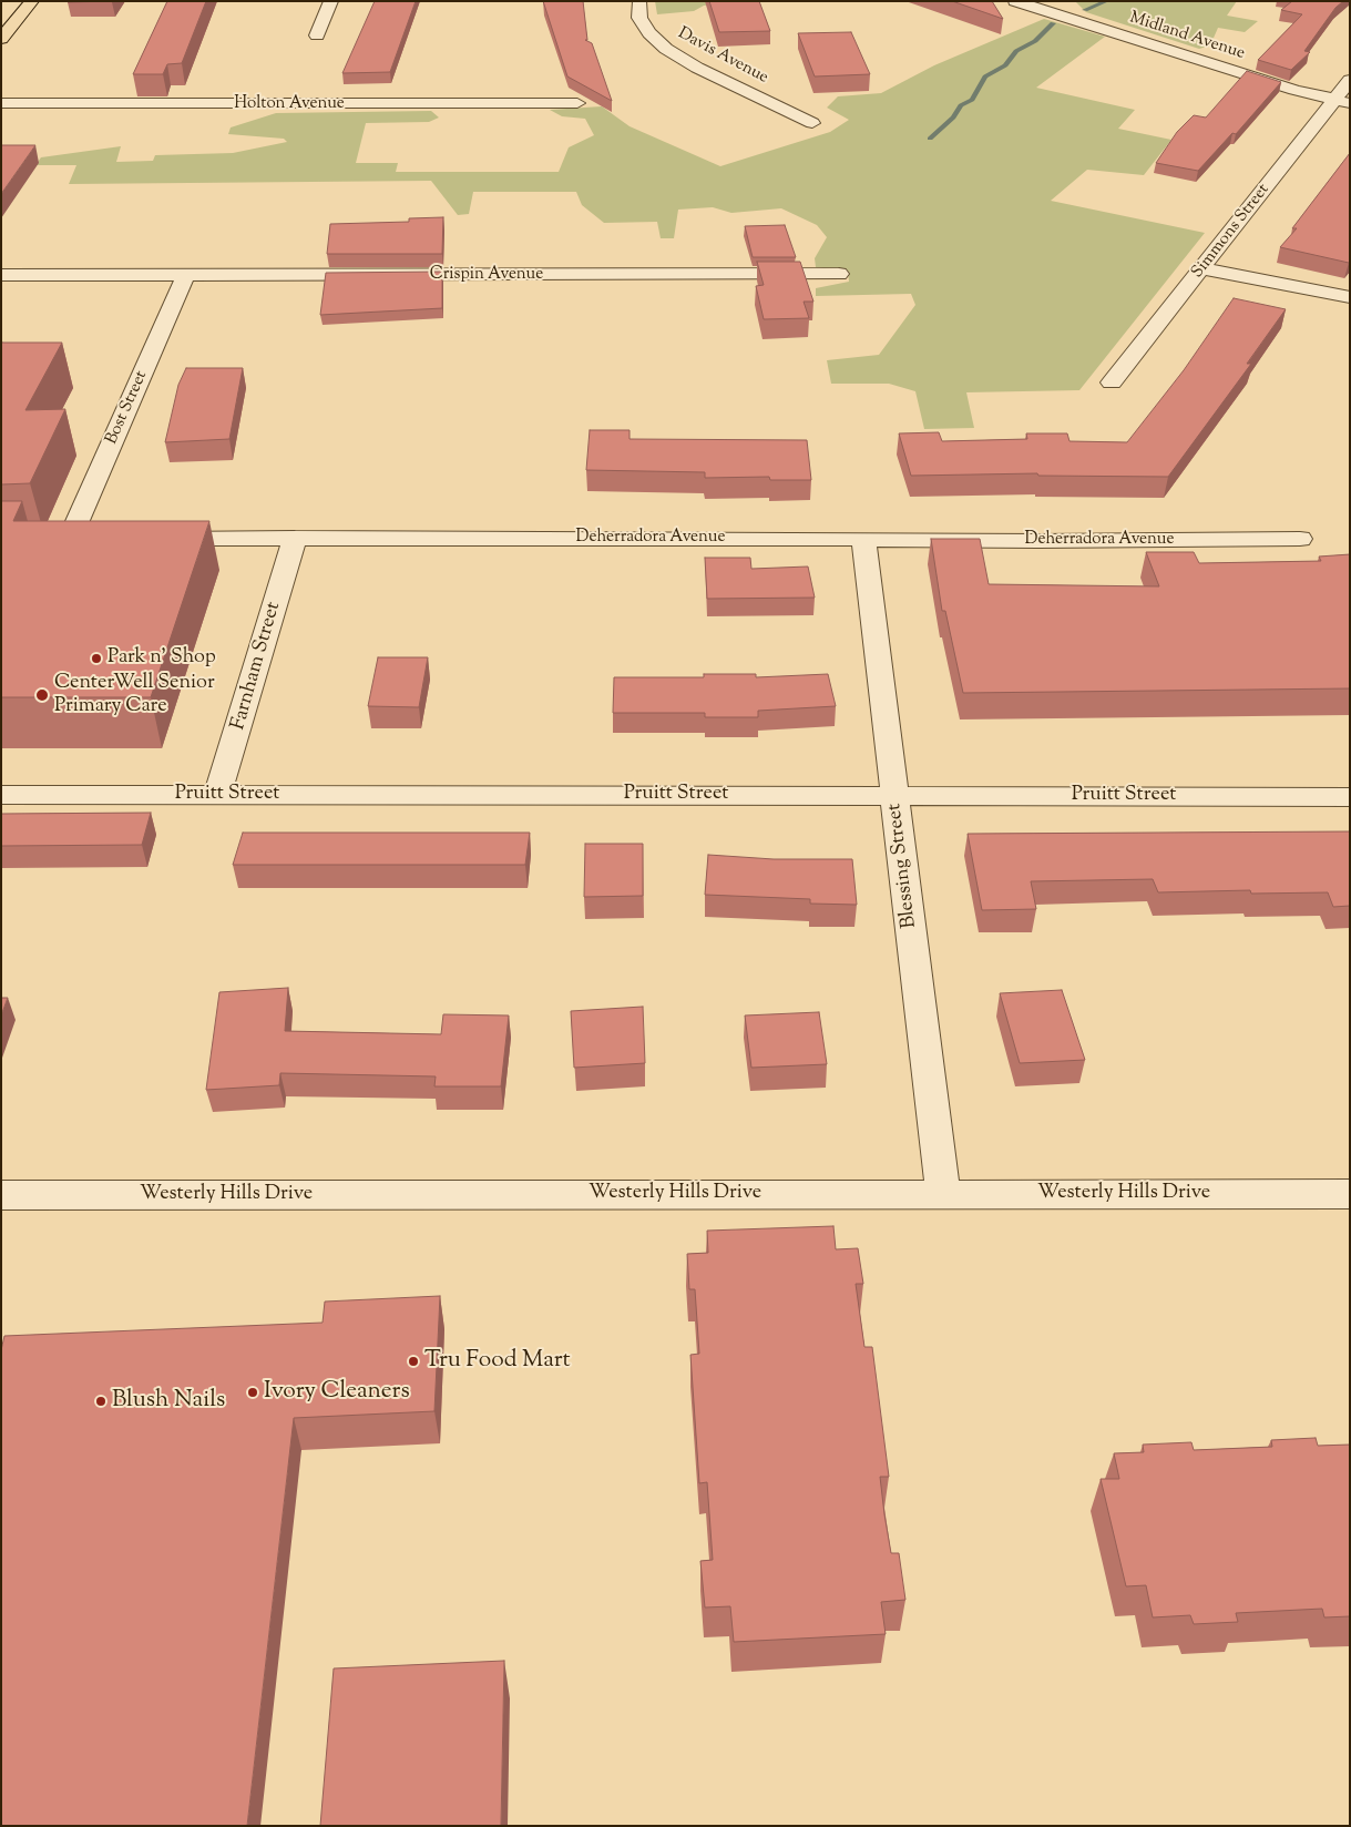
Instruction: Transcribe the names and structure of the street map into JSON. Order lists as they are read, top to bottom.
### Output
{
  "streets": {
    "street": [
      "Midland Avenue",
      "Davis Avenue",
      "Holton Avenue",
      "Simmons Street",
      "Crispin Avenue",
      "Bost Street",
      "Deherradora Avenue",
      "Farnham Street",
      "Pruitt Street",
      "Blessing Street",
      "Westerly Hills Drive"
    ]
  },
  "crossings": [
    ["Midland Avenue", "Simmons Street"],
    ["Crispin Avenue", "Bost Street"],
    ["Deherradora Avenue", "Farnham Street"],
    ["Deherradora Avenue", "Blessing Street"],
    ["Farnham Street", "Pruitt Street"],
    ["Pruitt Street", "Blessing Street"],
    ["Blessing Street", "Westerly Hills Drive"]
  ],
  "places": [
    "Park n' Shop",
    "CenterWell Senior Primary Care",
    "Tru Food Mart",
    "Ivory Cleaners",
    "Blush Nails"
  ]
}
